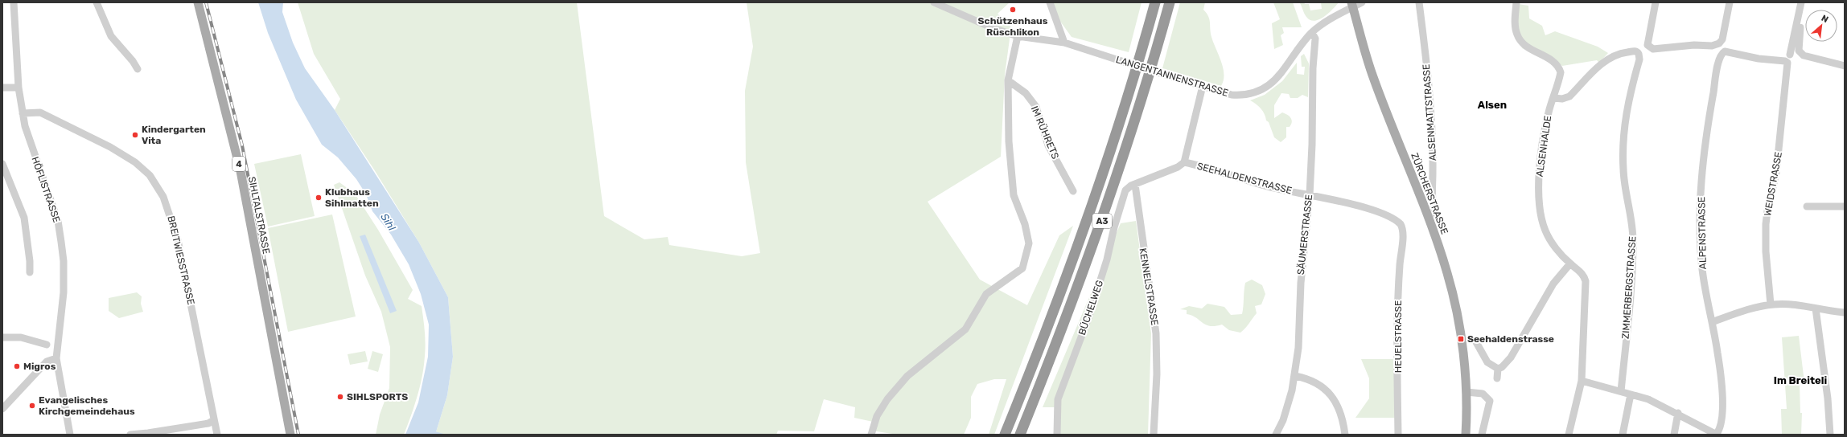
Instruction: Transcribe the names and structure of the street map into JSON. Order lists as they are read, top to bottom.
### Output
{
  "streets": {
    "highway": ["A3"],
    "main road": ["4", "ZÜRCHERSTRASSE", "SIHLTALSTRASSE"],
    "street": [
      "LANGENTANNENSTRASSE",
      "ALSENMATTSTRASSE",
      "IM RÜHRETS",
      "ALSENHALDE",
      "SEEHALDENSTRASSE",
      "WEIDSTRASSE",
      "HÖFLISTRASSE",
      "ALPENSTRASSE",
      "SÄUMERSTRASSE",
      "BREITWIESSTRASSE",
      "KENNELSTRASSE",
      "ZIMMERBERGSTRASSE",
      "BÜCHELWEG",
      "HEUELSTRASSE"
    ]
  },
  "crossings": [
    ["LANGENTANNENSTRASSE", "SEEHALDENSTRASSE"],
    ["LANGENTANNENSTRASSE", "ZÜRCHERSTRASSE"],
    ["LANGENTANNENSTRASSE", "SÄUMERSTRASSE"],
    ["ALSENHALDE", "ZIMMERBERGSTRASSE"],
    ["SEEHALDENSTRASSE", "SÄUMERSTRASSE"],
    ["SEEHALDENSTRASSE", "KENNELSTRASSE"],
    ["SEEHALDENSTRASSE", "BÜCHELWEG"],
    ["SEEHALDENSTRASSE", "HEUELSTRASSE"],
    ["WEIDSTRASSE", "ALPENSTRASSE"],
    ["HÖFLISTRASSE", "BREITWIESSTRASSE"],
    ["KENNELSTRASSE", "BÜCHELWEG"]
  ],
  "districts": ["Alsen", "Im Breiteli"],
  "water": ["Sihl"],
  "places": {
    "other": [
      "Schützenhaus Rüschlikon",
      "Kindergarten Vita",
      "Klubhaus Sihlmatten",
      "Migros",
      "SIHLSPORTS",
      "Evangelisches Kirchgemeindehaus"
    ],
    "transit": ["Seehaldenstrasse"]
  },
  "north": "top right"
}
